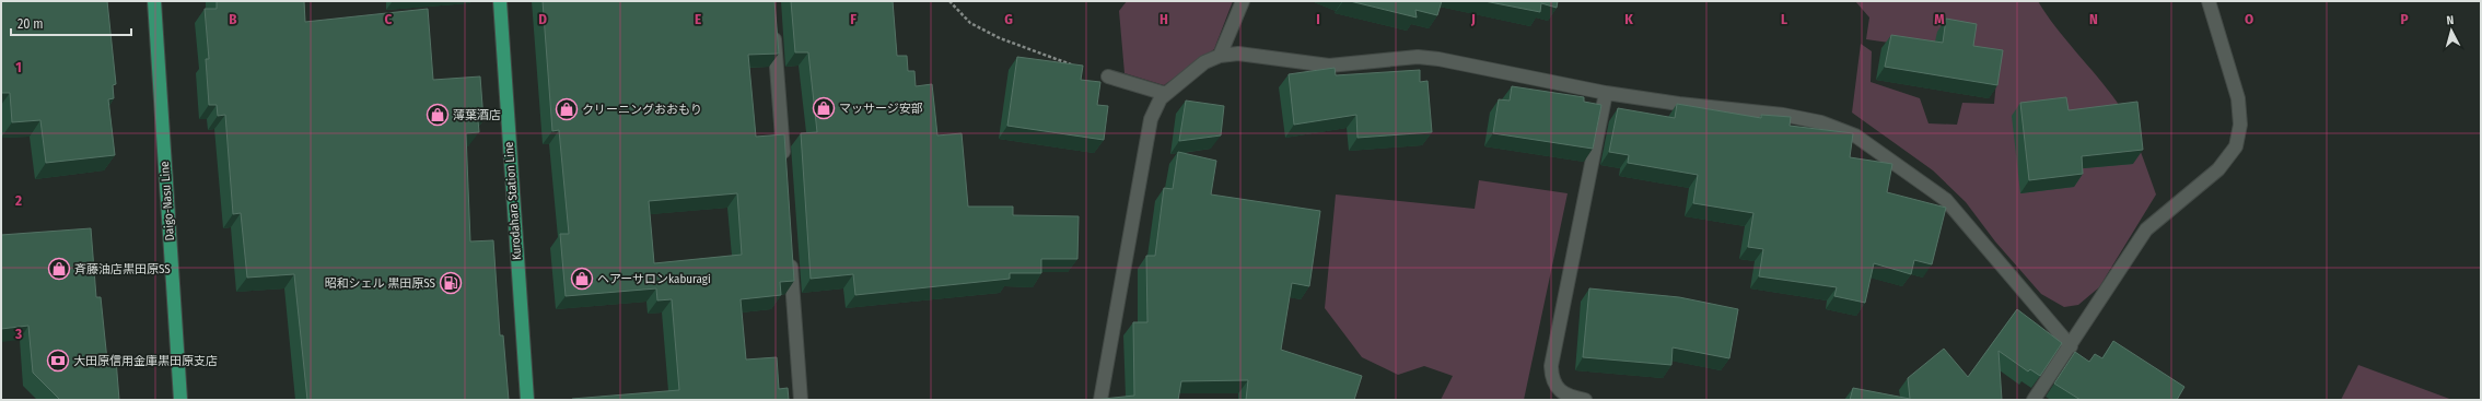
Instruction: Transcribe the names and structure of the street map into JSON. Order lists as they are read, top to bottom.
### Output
{
  "streets": {
    "main road": ["Daigo-Nasu Line", "Kurodahara Station Line"]
  },
  "places": {
    "shop": [
      "マッサージ安部",
      "クリーニングおおもり",
      "薄葉酒店",
      "斉藤油店黒田原SS",
      "ヘアーサロンkaburagi"
    ],
    "fuel station": ["昭和シェル 黒田原SS"],
    "bank": ["大田原信用金庫黒田原支店"]
  },
  "scale_bar": "20 m",
  "north": "top",
  "grid": {
    "columns": [
      "B",
      "C",
      "D",
      "E",
      "F",
      "G",
      "H",
      "I",
      "J",
      "K",
      "L",
      "M",
      "N",
      "O",
      "P"
    ],
    "rows": ["1", "2", "3"]
  }
}
